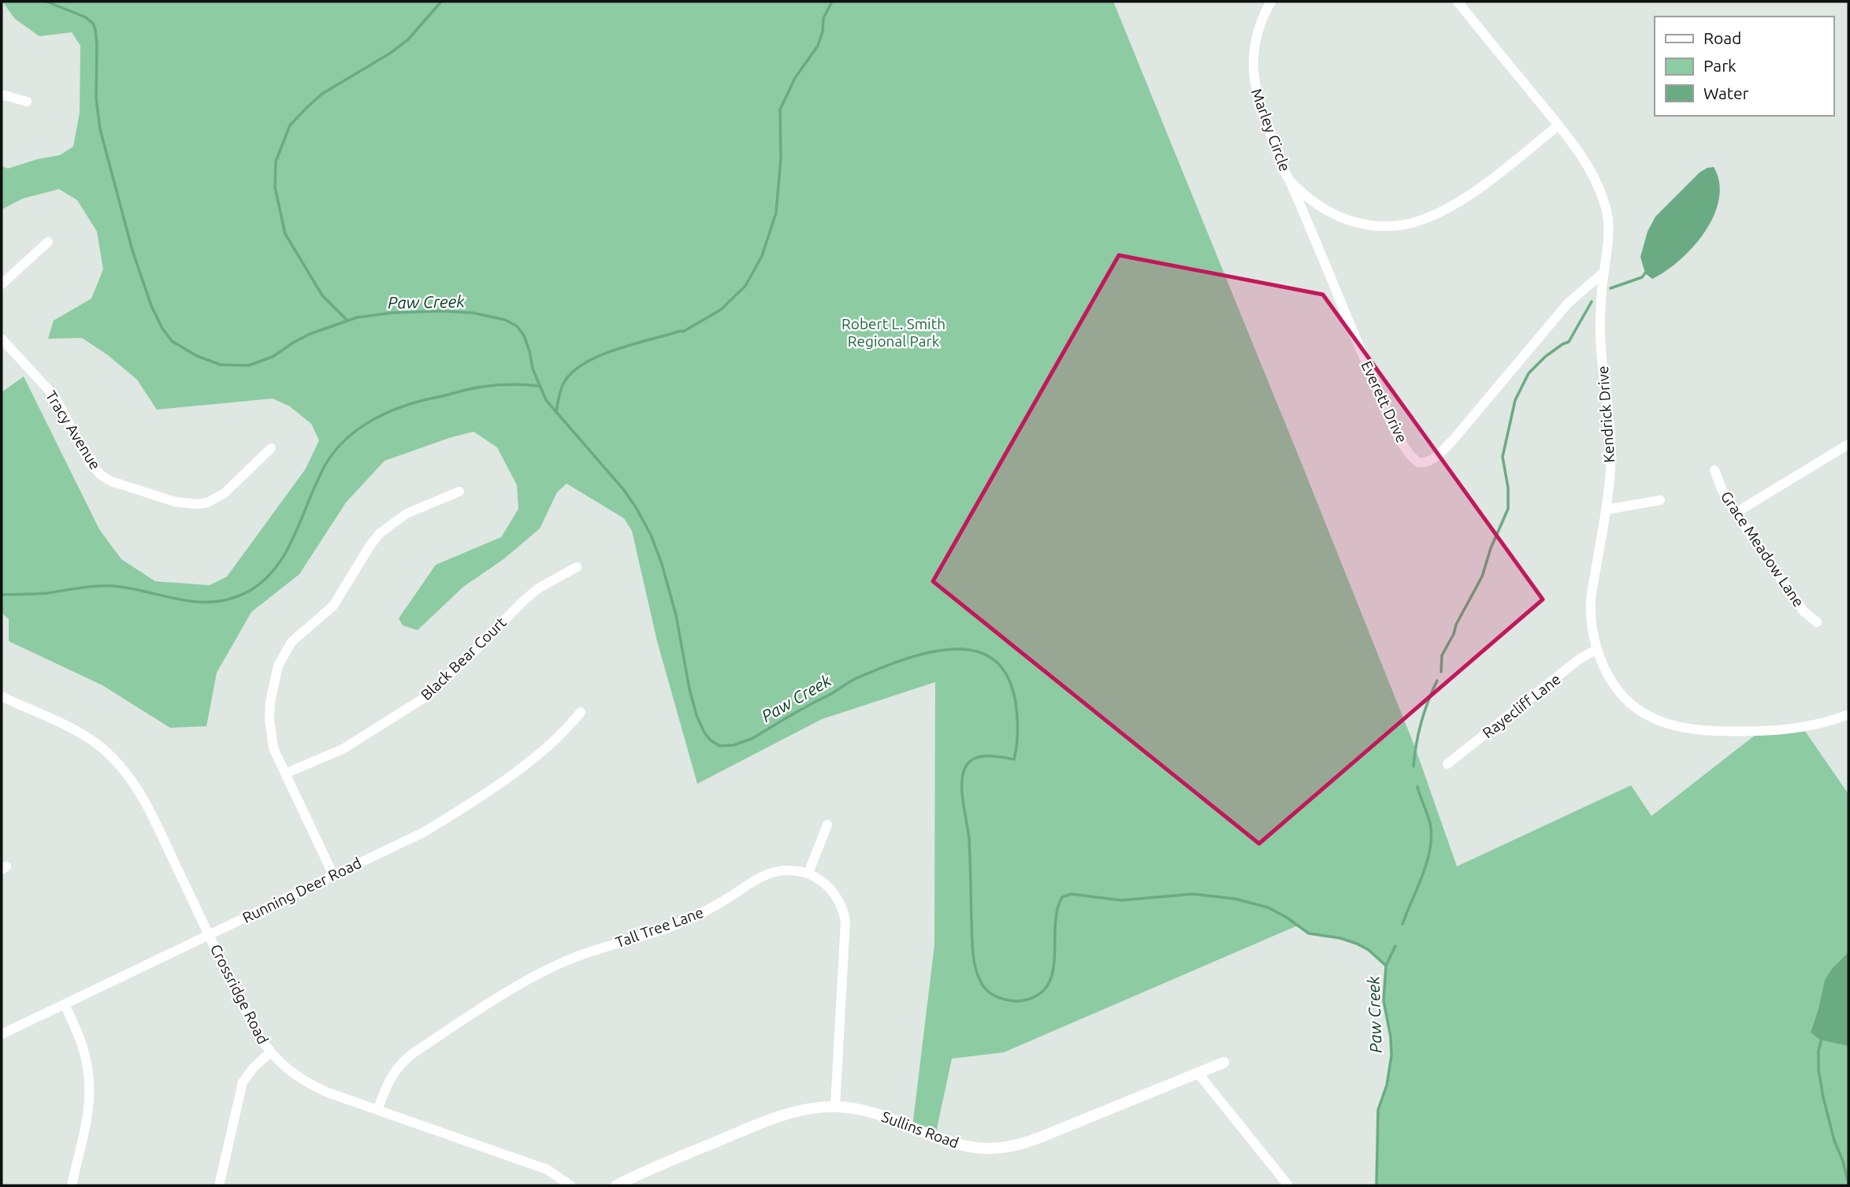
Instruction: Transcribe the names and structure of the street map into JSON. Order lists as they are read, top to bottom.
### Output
{
  "streets": {
    "street": [
      "Marley Circle",
      "Everett Drive",
      "Kendrick Drive",
      "Tracy Avenue",
      "Grace Meadow Lane",
      "Black Bear Court",
      "Rayecliff Lane",
      "Running Deer Road",
      "Tall Tree Lane",
      "Crossridge Road",
      "Sullins Road"
    ]
  },
  "crossings": [
    ["Marley Circle", "Everett Drive"],
    ["Marley Circle", "Kendrick Drive"],
    ["Everett Drive", "Kendrick Drive"],
    ["Kendrick Drive", "Rayecliff Lane"],
    ["Running Deer Road", "Crossridge Road"],
    ["Tall Tree Lane", "Crossridge Road"]
  ],
  "water": ["Paw Creek"],
  "parks": ["Robert L. Smith Regional Park"],
  "legend": ["Road", "Park", "Water"]
}
